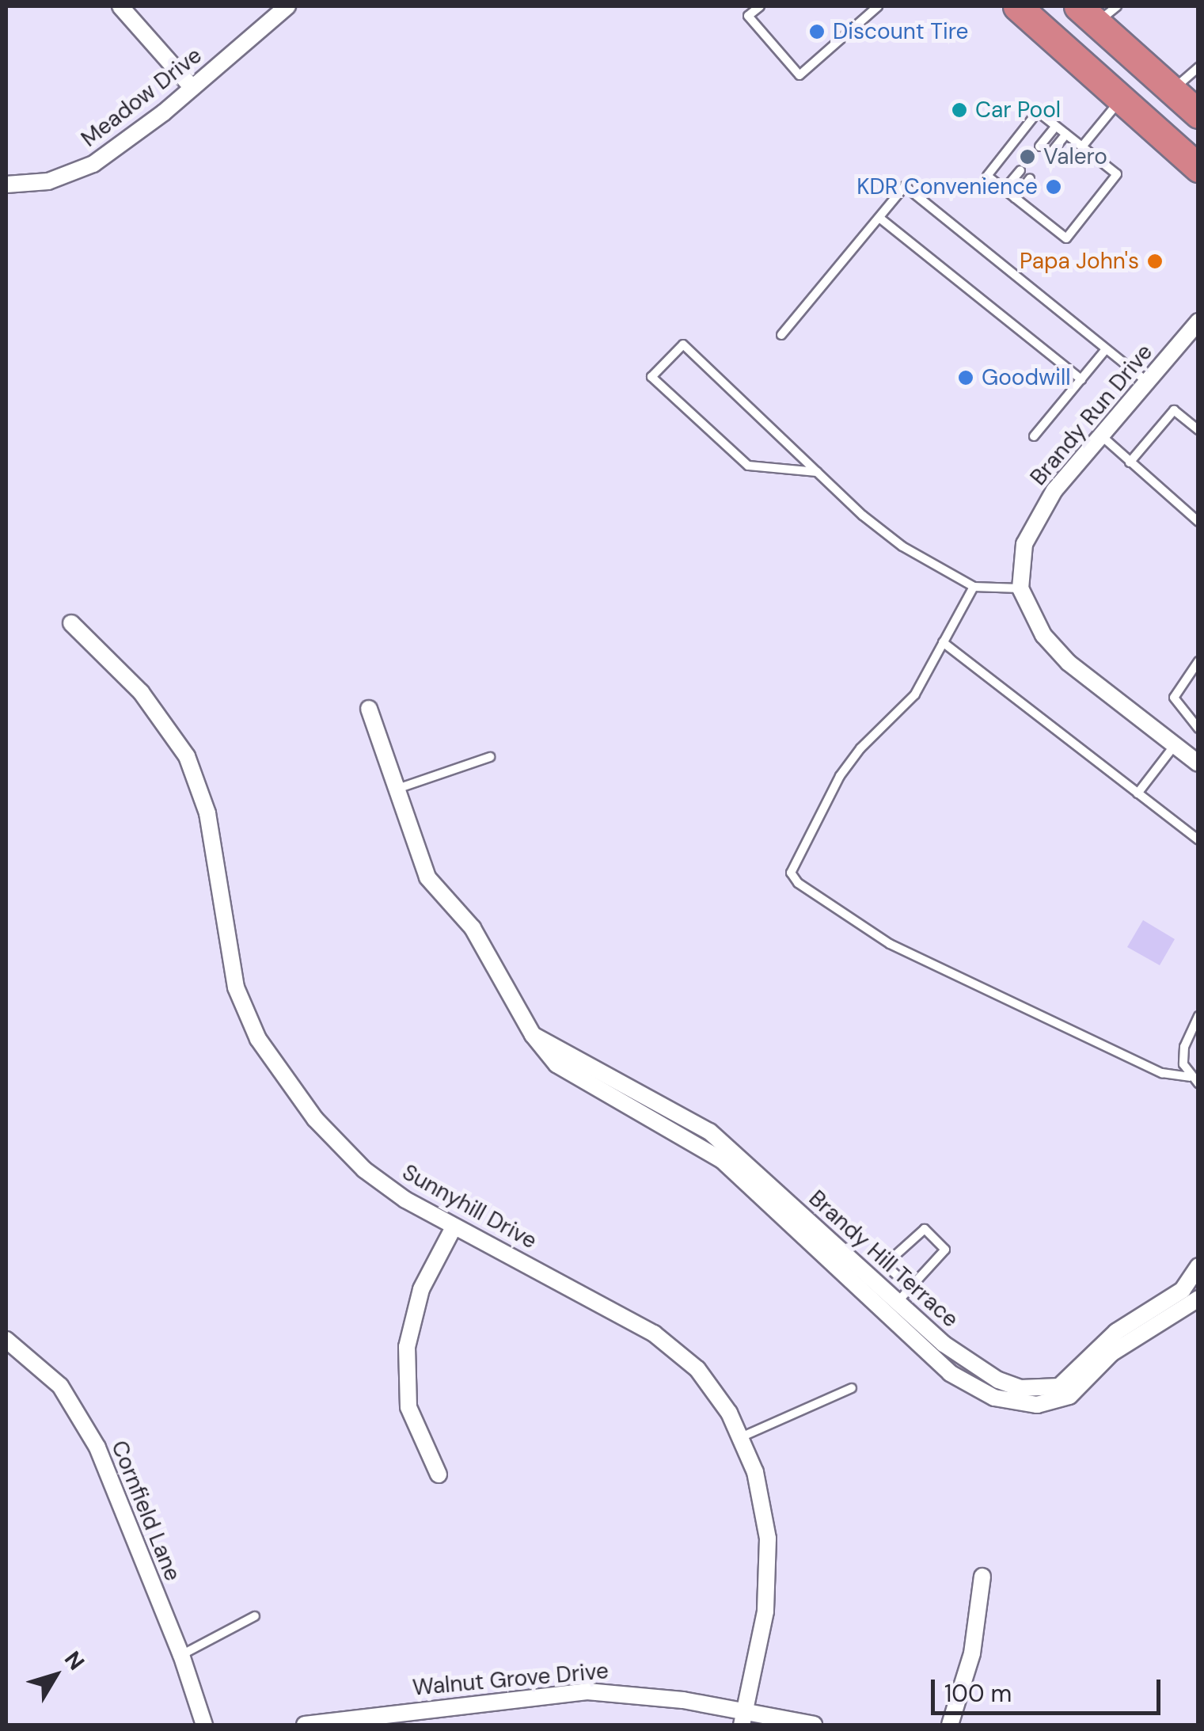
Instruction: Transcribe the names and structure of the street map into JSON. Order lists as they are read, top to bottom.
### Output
{
  "streets": {
    "street": [
      "Meadow Drive",
      "Brandy Run Drive",
      "Sunnyhill Drive",
      "Brandy Hill Terrace",
      "Cornfield Lane",
      "Walnut Grove Drive"
    ]
  },
  "crossings": [
    ["Sunnyhill Drive", "Walnut Grove Drive"]
  ],
  "places": [
    "Discount Tire",
    "Car Pool",
    "Valero",
    "KDR Convenience",
    "Papa John's",
    "Goodwill"
  ],
  "scale_bar": "100 m",
  "north": "top right"
}
